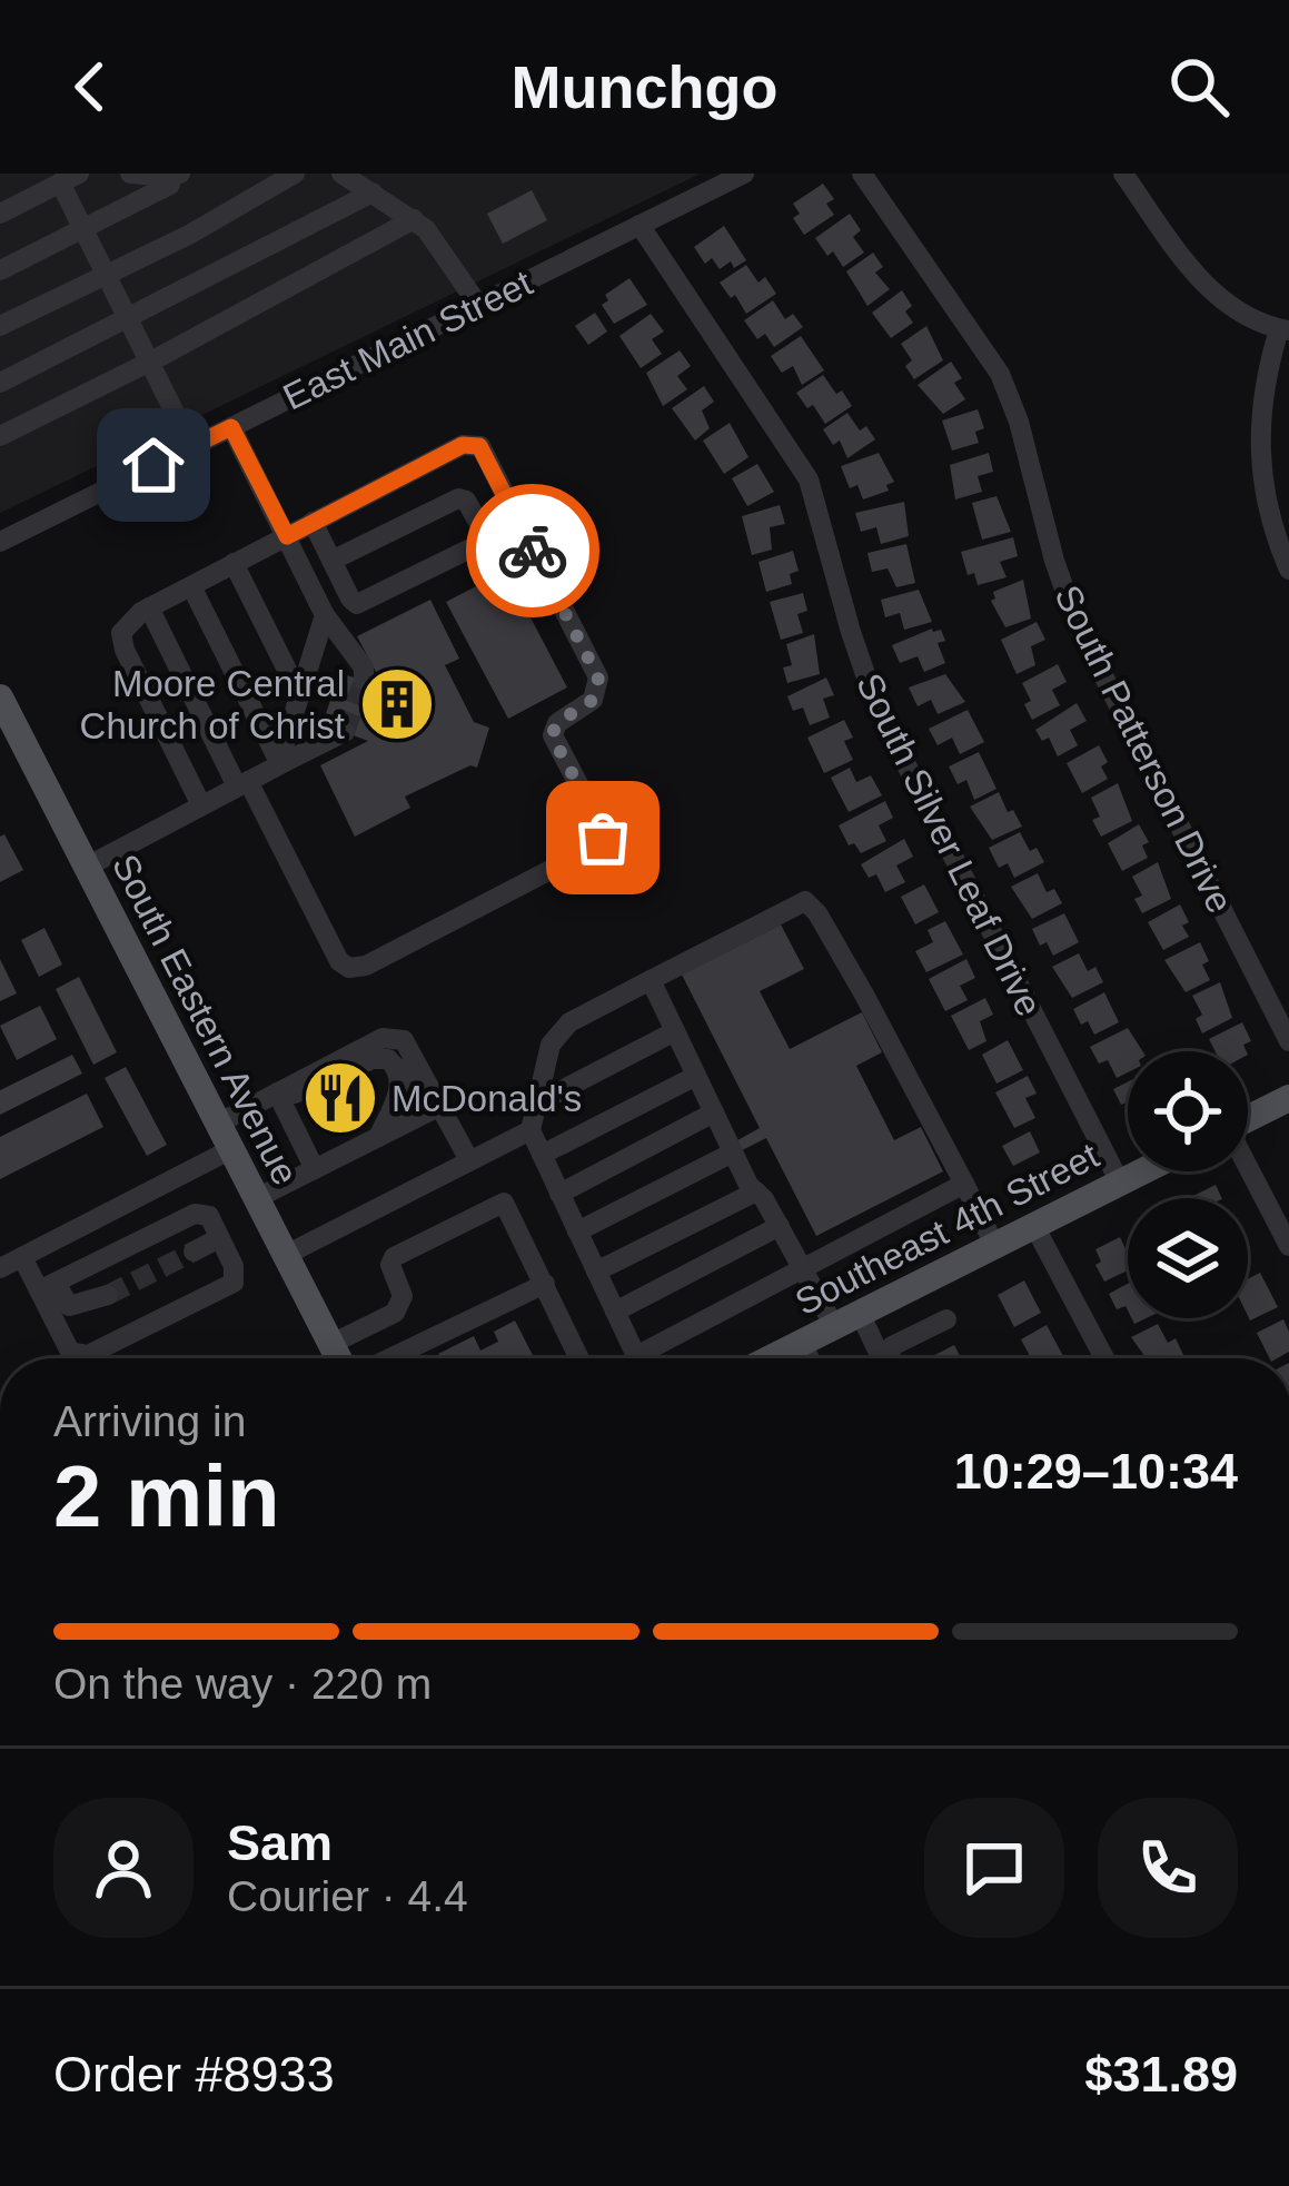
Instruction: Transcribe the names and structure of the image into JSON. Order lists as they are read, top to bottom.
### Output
{
  "streets": {
    "main road": ["South Eastern Avenue", "Southeast 4th Street"],
    "street": ["East Main Street", "South Patterson Drive", "South Silver Leaf Drive"]
  },
  "crossings": [
    ["East Main Street", "South Silver Leaf Drive"],
    ["South Silver Leaf Drive", "Southeast 4th Street"]
  ],
  "places": {
    "building": ["Moore Central Church of Christ"],
    "restaurant": ["McDonald's"]
  },
  "page": {
    "header": "Munchgo",
    "heading": ["2 min", "Arriving in", "10:29–10:34"],
    "panel": [
      "Sam",
      "Courier · 4.4",
      "Order #8933",
      "$31.89"
    ],
    "bar": "On the way · 220 m"
  }
}
